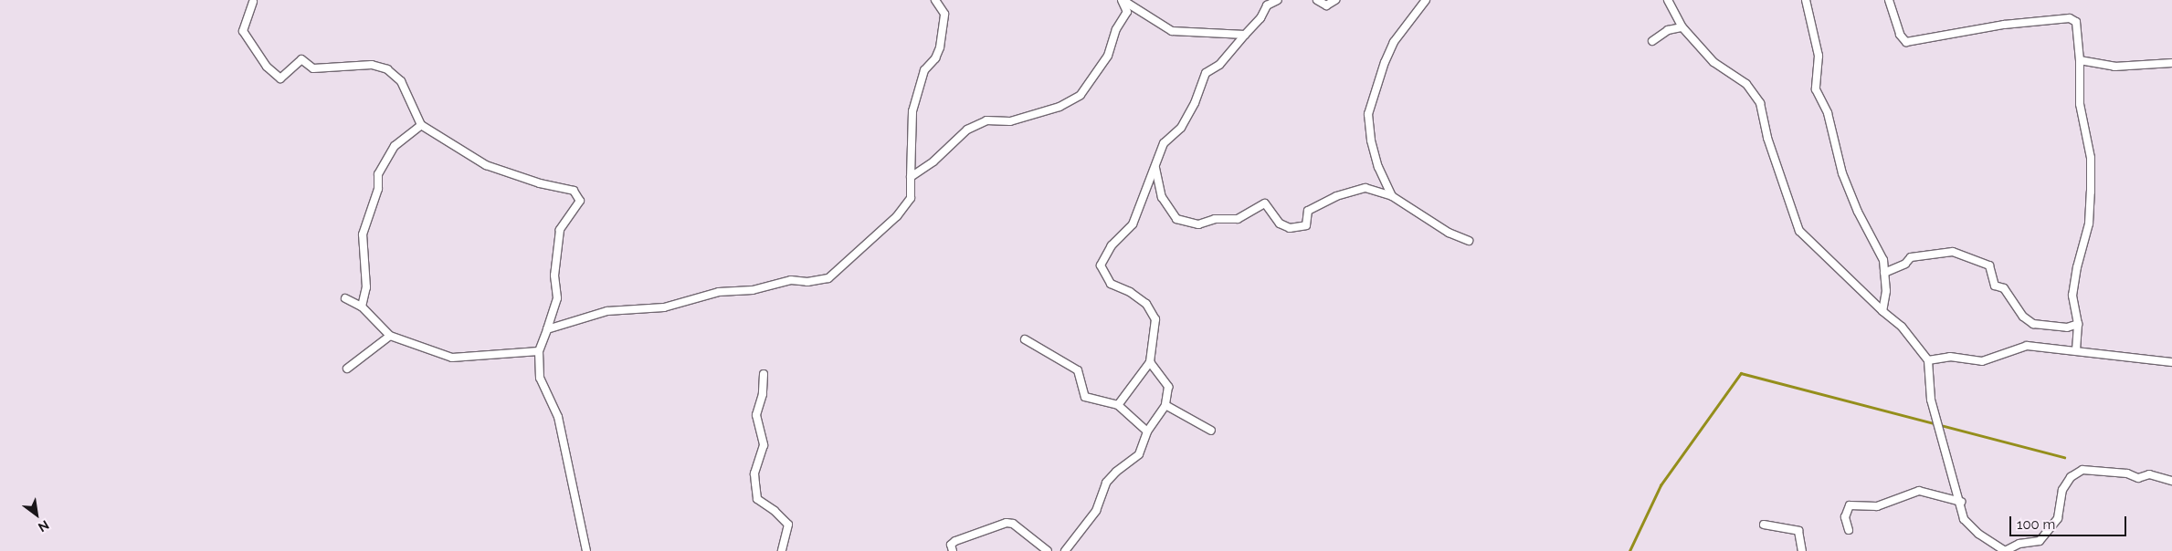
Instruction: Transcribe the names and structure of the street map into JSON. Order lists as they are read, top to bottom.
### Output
{
  "scale_bar": "100 m",
  "north": "bottom right"
}
